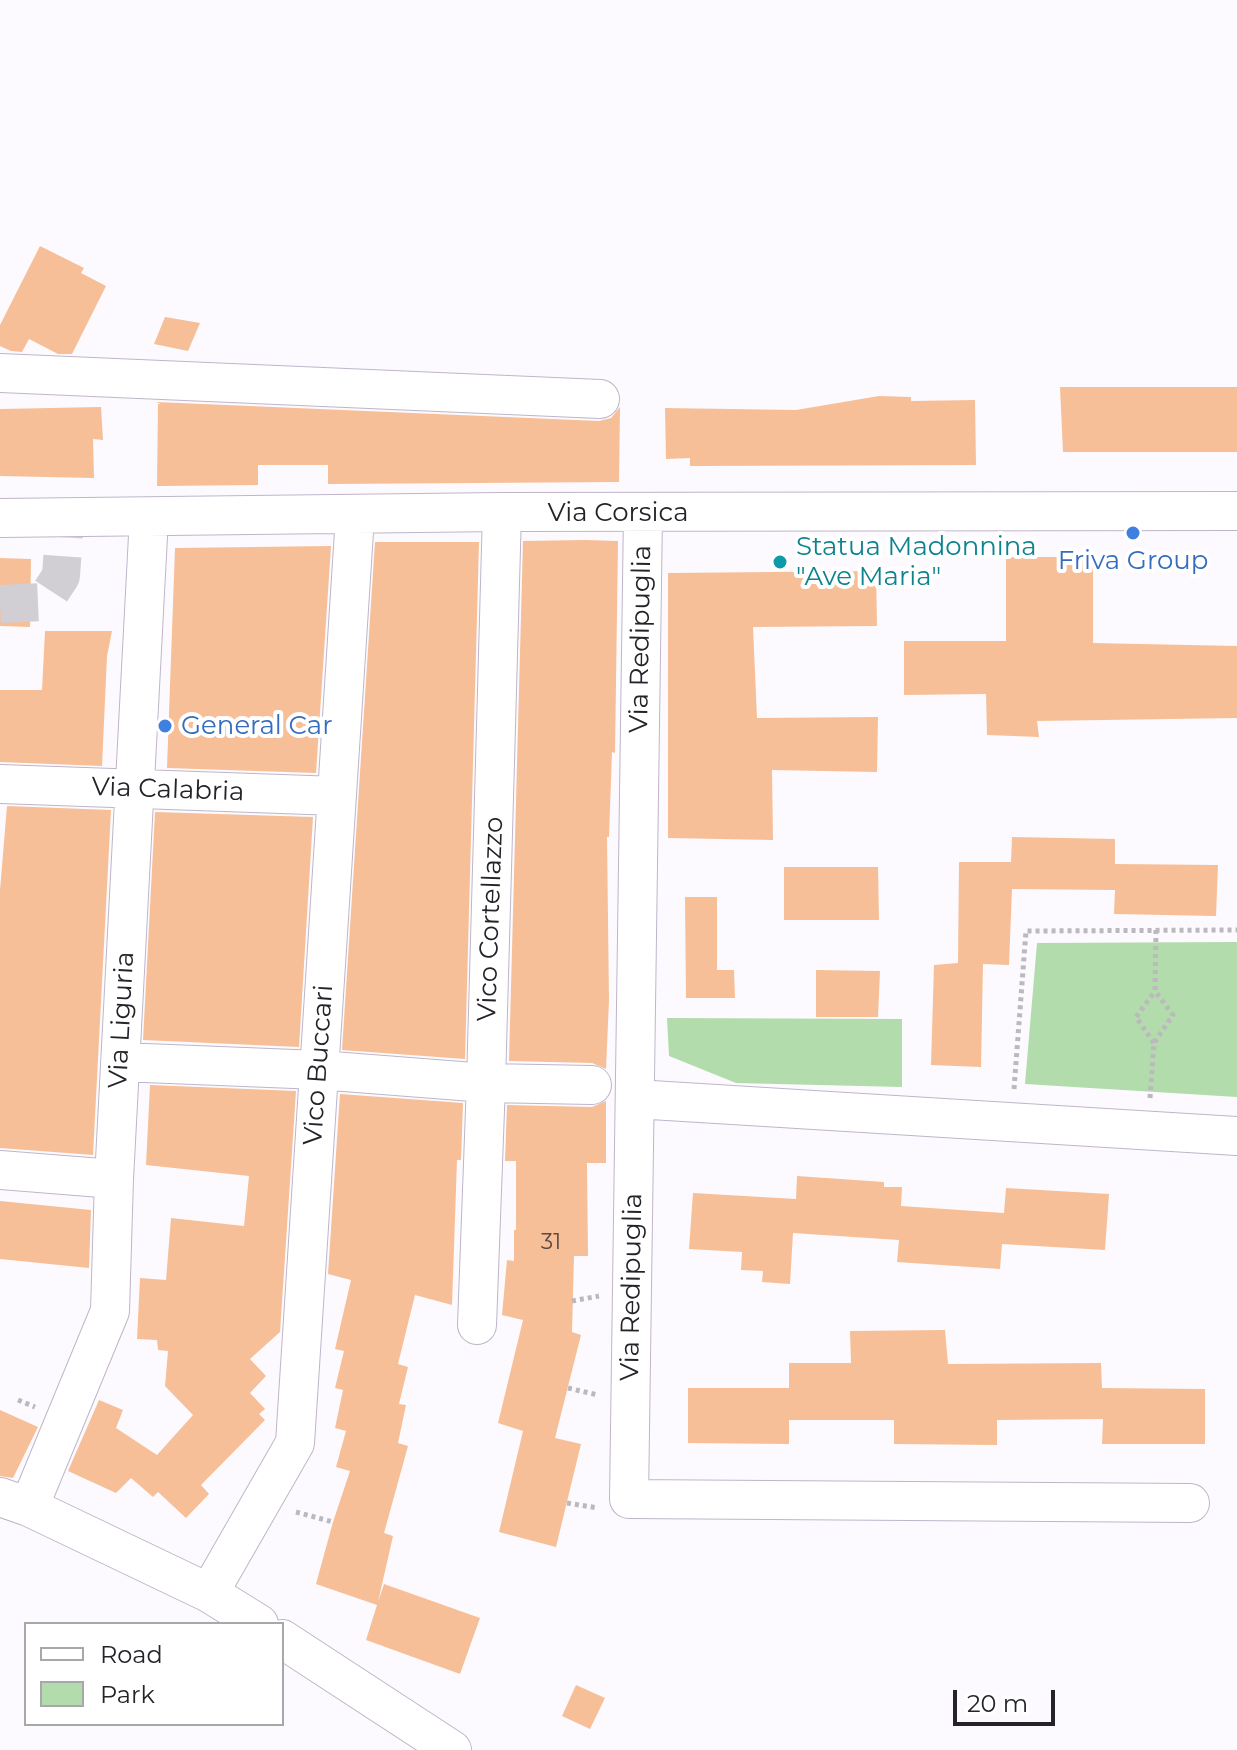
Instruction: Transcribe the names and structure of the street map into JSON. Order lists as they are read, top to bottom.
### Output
{
  "streets": {
    "street": [
      "Via Corsica",
      "Via Redipuglia",
      "Via Calabria",
      "Vico Cortellazzo",
      "Via Liguria",
      "Vico Buccari"
    ]
  },
  "crossings": [
    ["Via Corsica", "Via Redipuglia"],
    ["Via Corsica", "Vico Cortellazzo"],
    ["Via Corsica", "Via Liguria"],
    ["Via Corsica", "Vico Buccari"],
    ["Via Calabria", "Via Liguria"],
    ["Via Calabria", "Vico Buccari"]
  ],
  "places": ["Friva Group", "Statua Madonnina \"Ave Maria\"", "General Car"],
  "house_numbers": ["31"],
  "legend": ["Road", "Park"],
  "scale_bar": "20 m"
}
